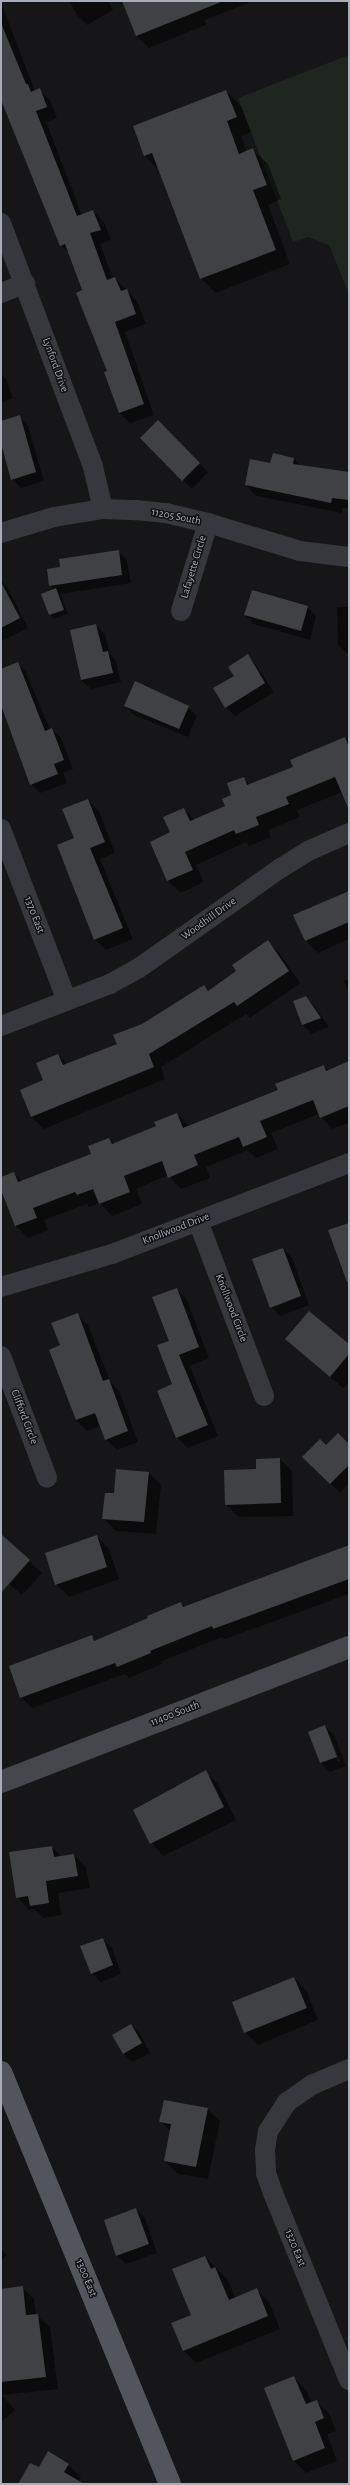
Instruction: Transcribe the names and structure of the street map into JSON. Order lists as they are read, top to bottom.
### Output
{
  "streets": {
    "main road": ["11400 South", "1300 East"],
    "street": [
      "Lynford Drive",
      "11205 South",
      "Lafayette Circle",
      "1370 East",
      "Woodhill Drive",
      "Knollwood Drive",
      "Knollwood Circle",
      "Clifford Circle",
      "1320 East"
    ]
  },
  "crossings": [
    ["Lynford Drive", "11205 South"],
    ["11205 South", "Lafayette Circle"],
    ["1370 East", "Woodhill Drive"],
    ["Knollwood Drive", "Knollwood Circle"]
  ]
}
